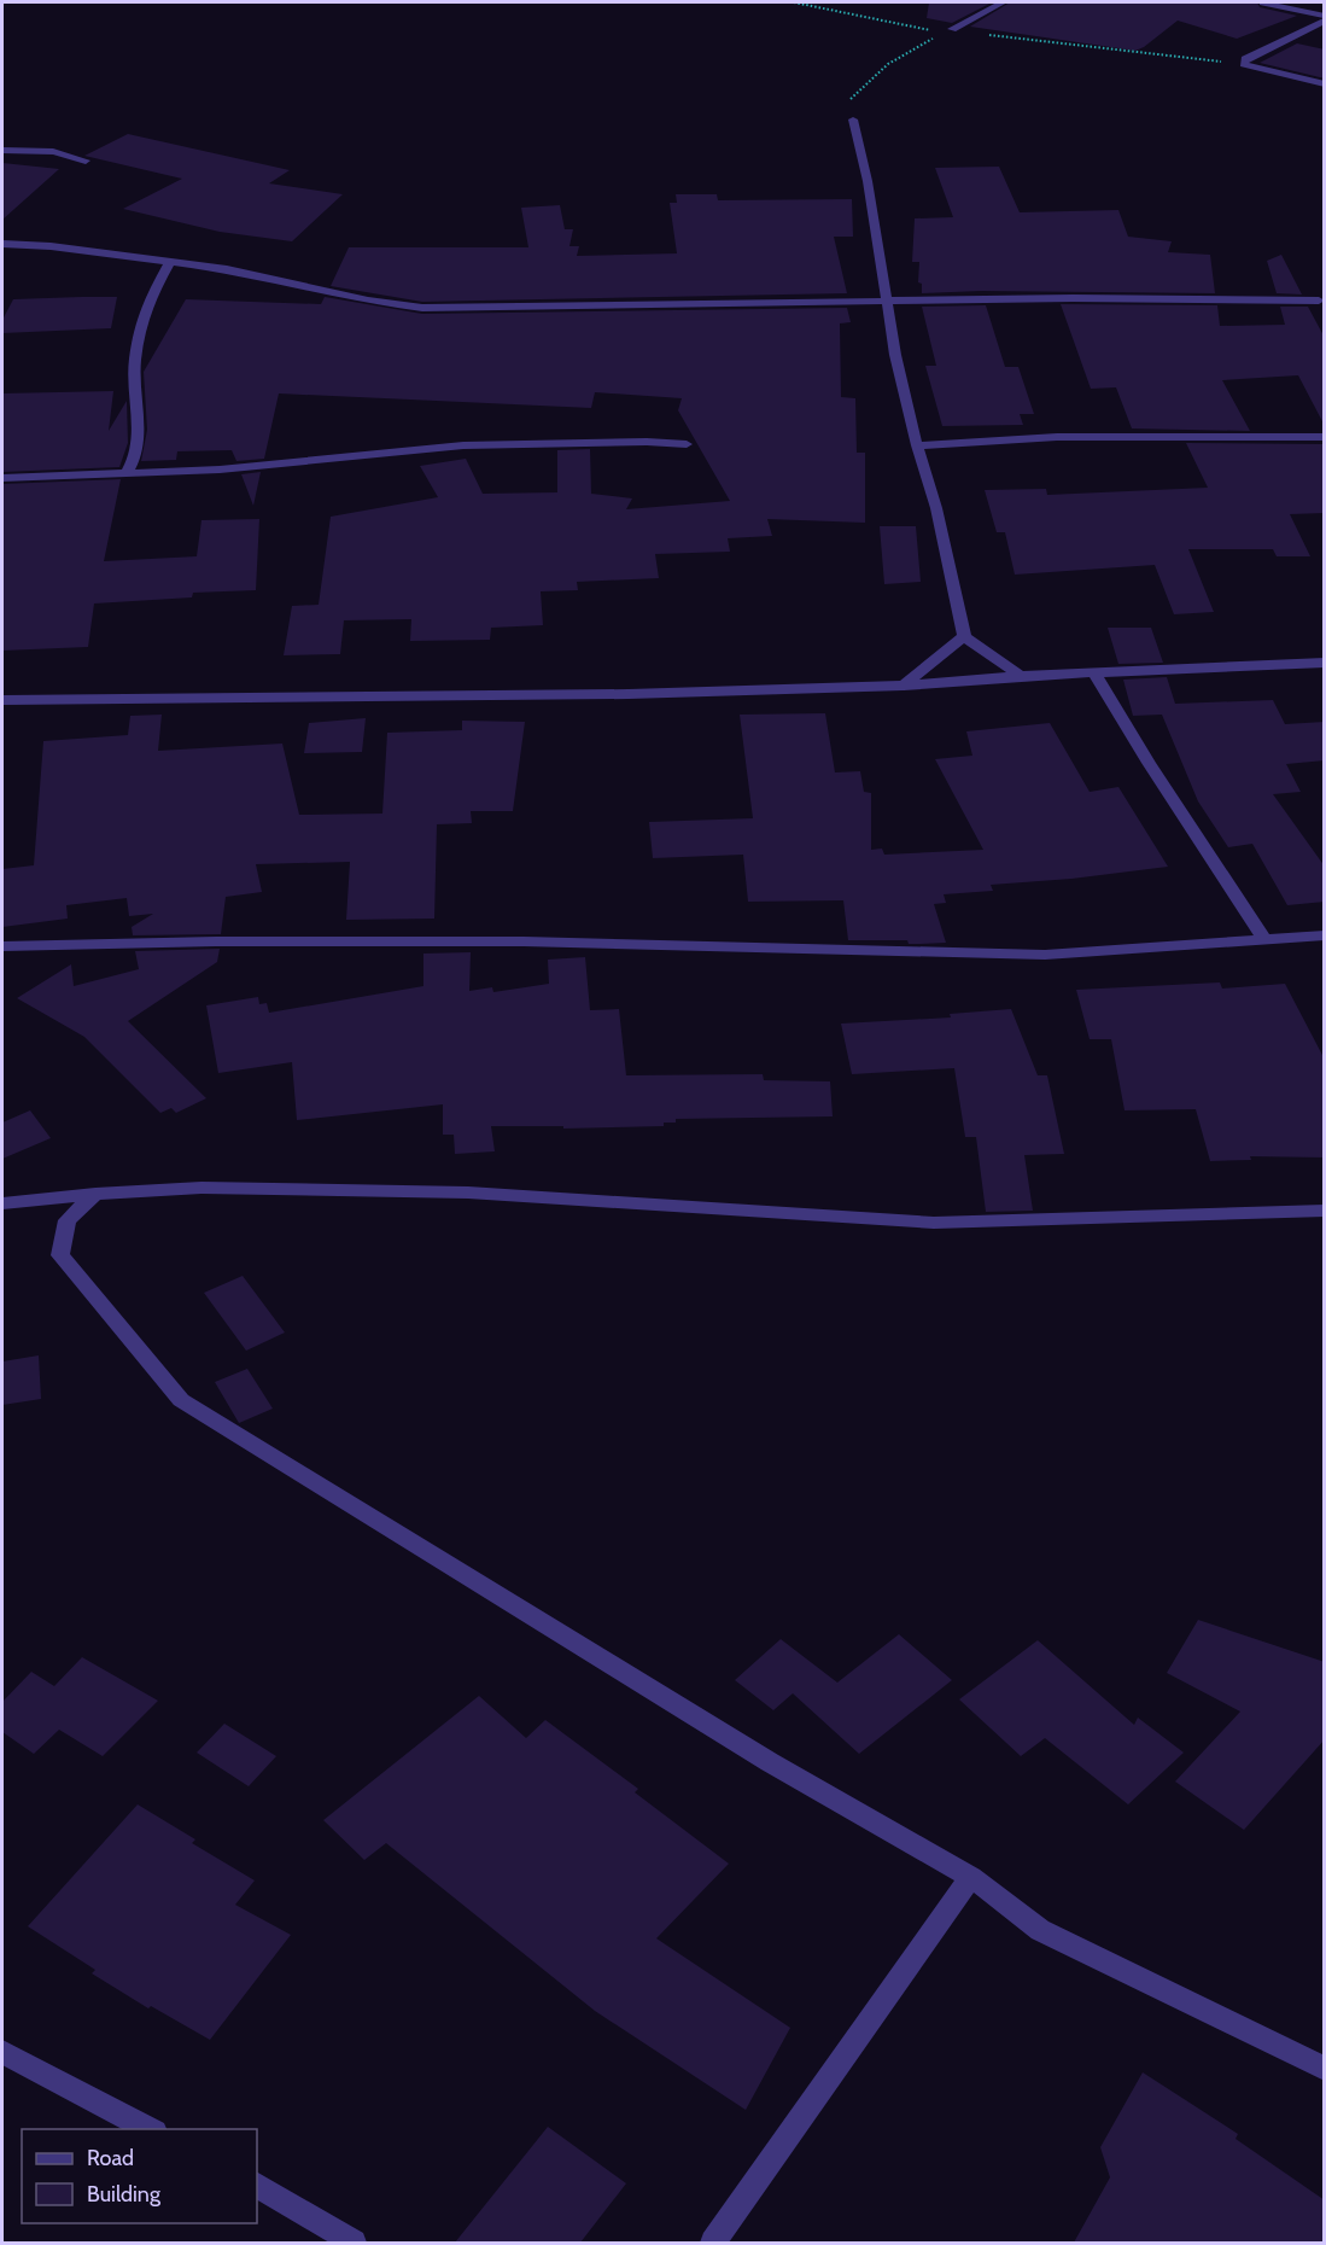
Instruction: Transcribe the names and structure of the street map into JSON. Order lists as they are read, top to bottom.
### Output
{
  "legend": ["Road", "Building"]
}
